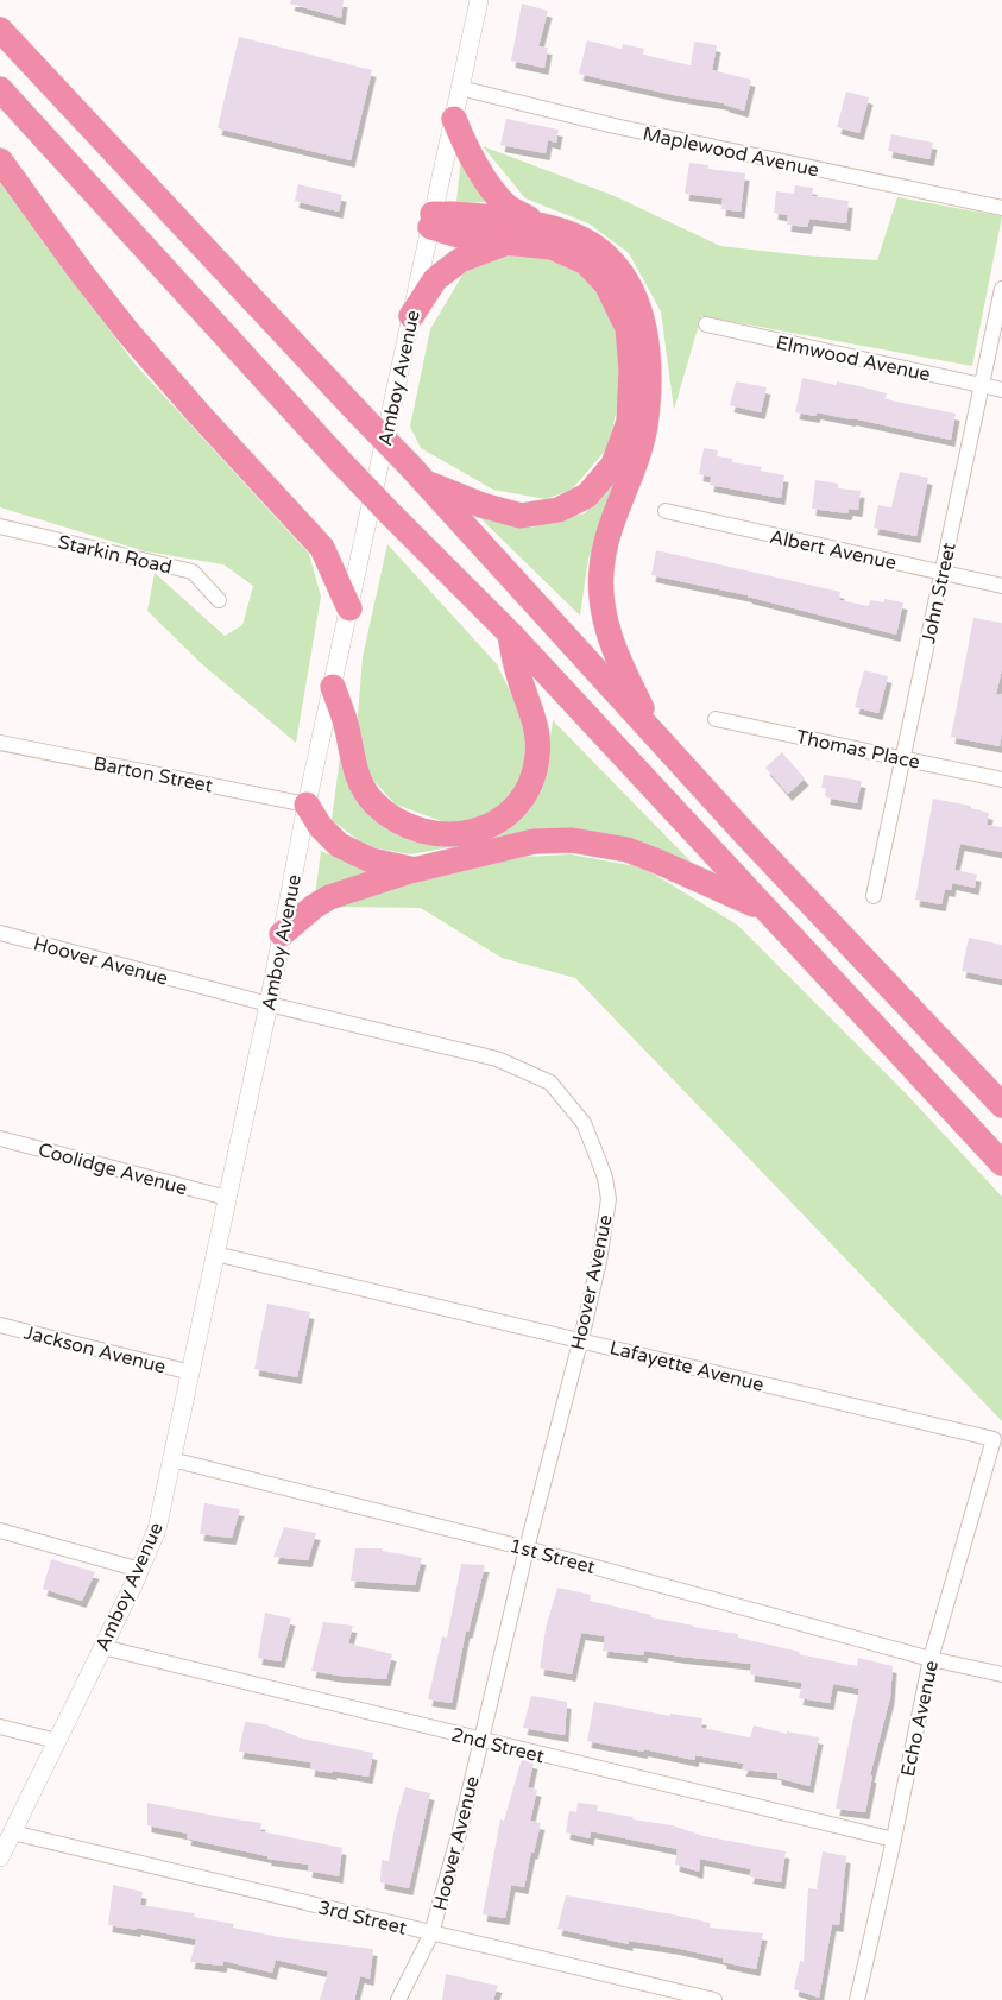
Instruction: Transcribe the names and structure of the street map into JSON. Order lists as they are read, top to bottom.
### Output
{
  "streets": {
    "street": [
      "Maplewood Avenue",
      "Elmwood Avenue",
      "Amboy Avenue",
      "Albert Avenue",
      "Starkin Road",
      "John Street",
      "Thomas Place",
      "Barton Street",
      "Hoover Avenue",
      "Coolidge Avenue",
      "Jackson Avenue",
      "Lafayette Avenue",
      "1st Street",
      "Echo Avenue",
      "2nd Street",
      "3rd Street"
    ]
  },
  "crossings": [
    ["Maplewood Avenue", "Amboy Avenue"],
    ["Elmwood Avenue", "John Street"],
    ["Amboy Avenue", "Barton Street"],
    ["Amboy Avenue", "Hoover Avenue"],
    ["Amboy Avenue", "Coolidge Avenue"],
    ["Amboy Avenue", "Jackson Avenue"],
    ["Amboy Avenue", "Lafayette Avenue"],
    ["Amboy Avenue", "1st Street"],
    ["Amboy Avenue", "2nd Street"],
    ["Amboy Avenue", "3rd Street"],
    ["Albert Avenue", "John Street"],
    ["John Street", "Thomas Place"],
    ["Hoover Avenue", "Lafayette Avenue"],
    ["Hoover Avenue", "1st Street"],
    ["Hoover Avenue", "2nd Street"],
    ["Hoover Avenue", "3rd Street"],
    ["Lafayette Avenue", "Echo Avenue"],
    ["1st Street", "Echo Avenue"],
    ["Echo Avenue", "2nd Street"]
  ]
}
